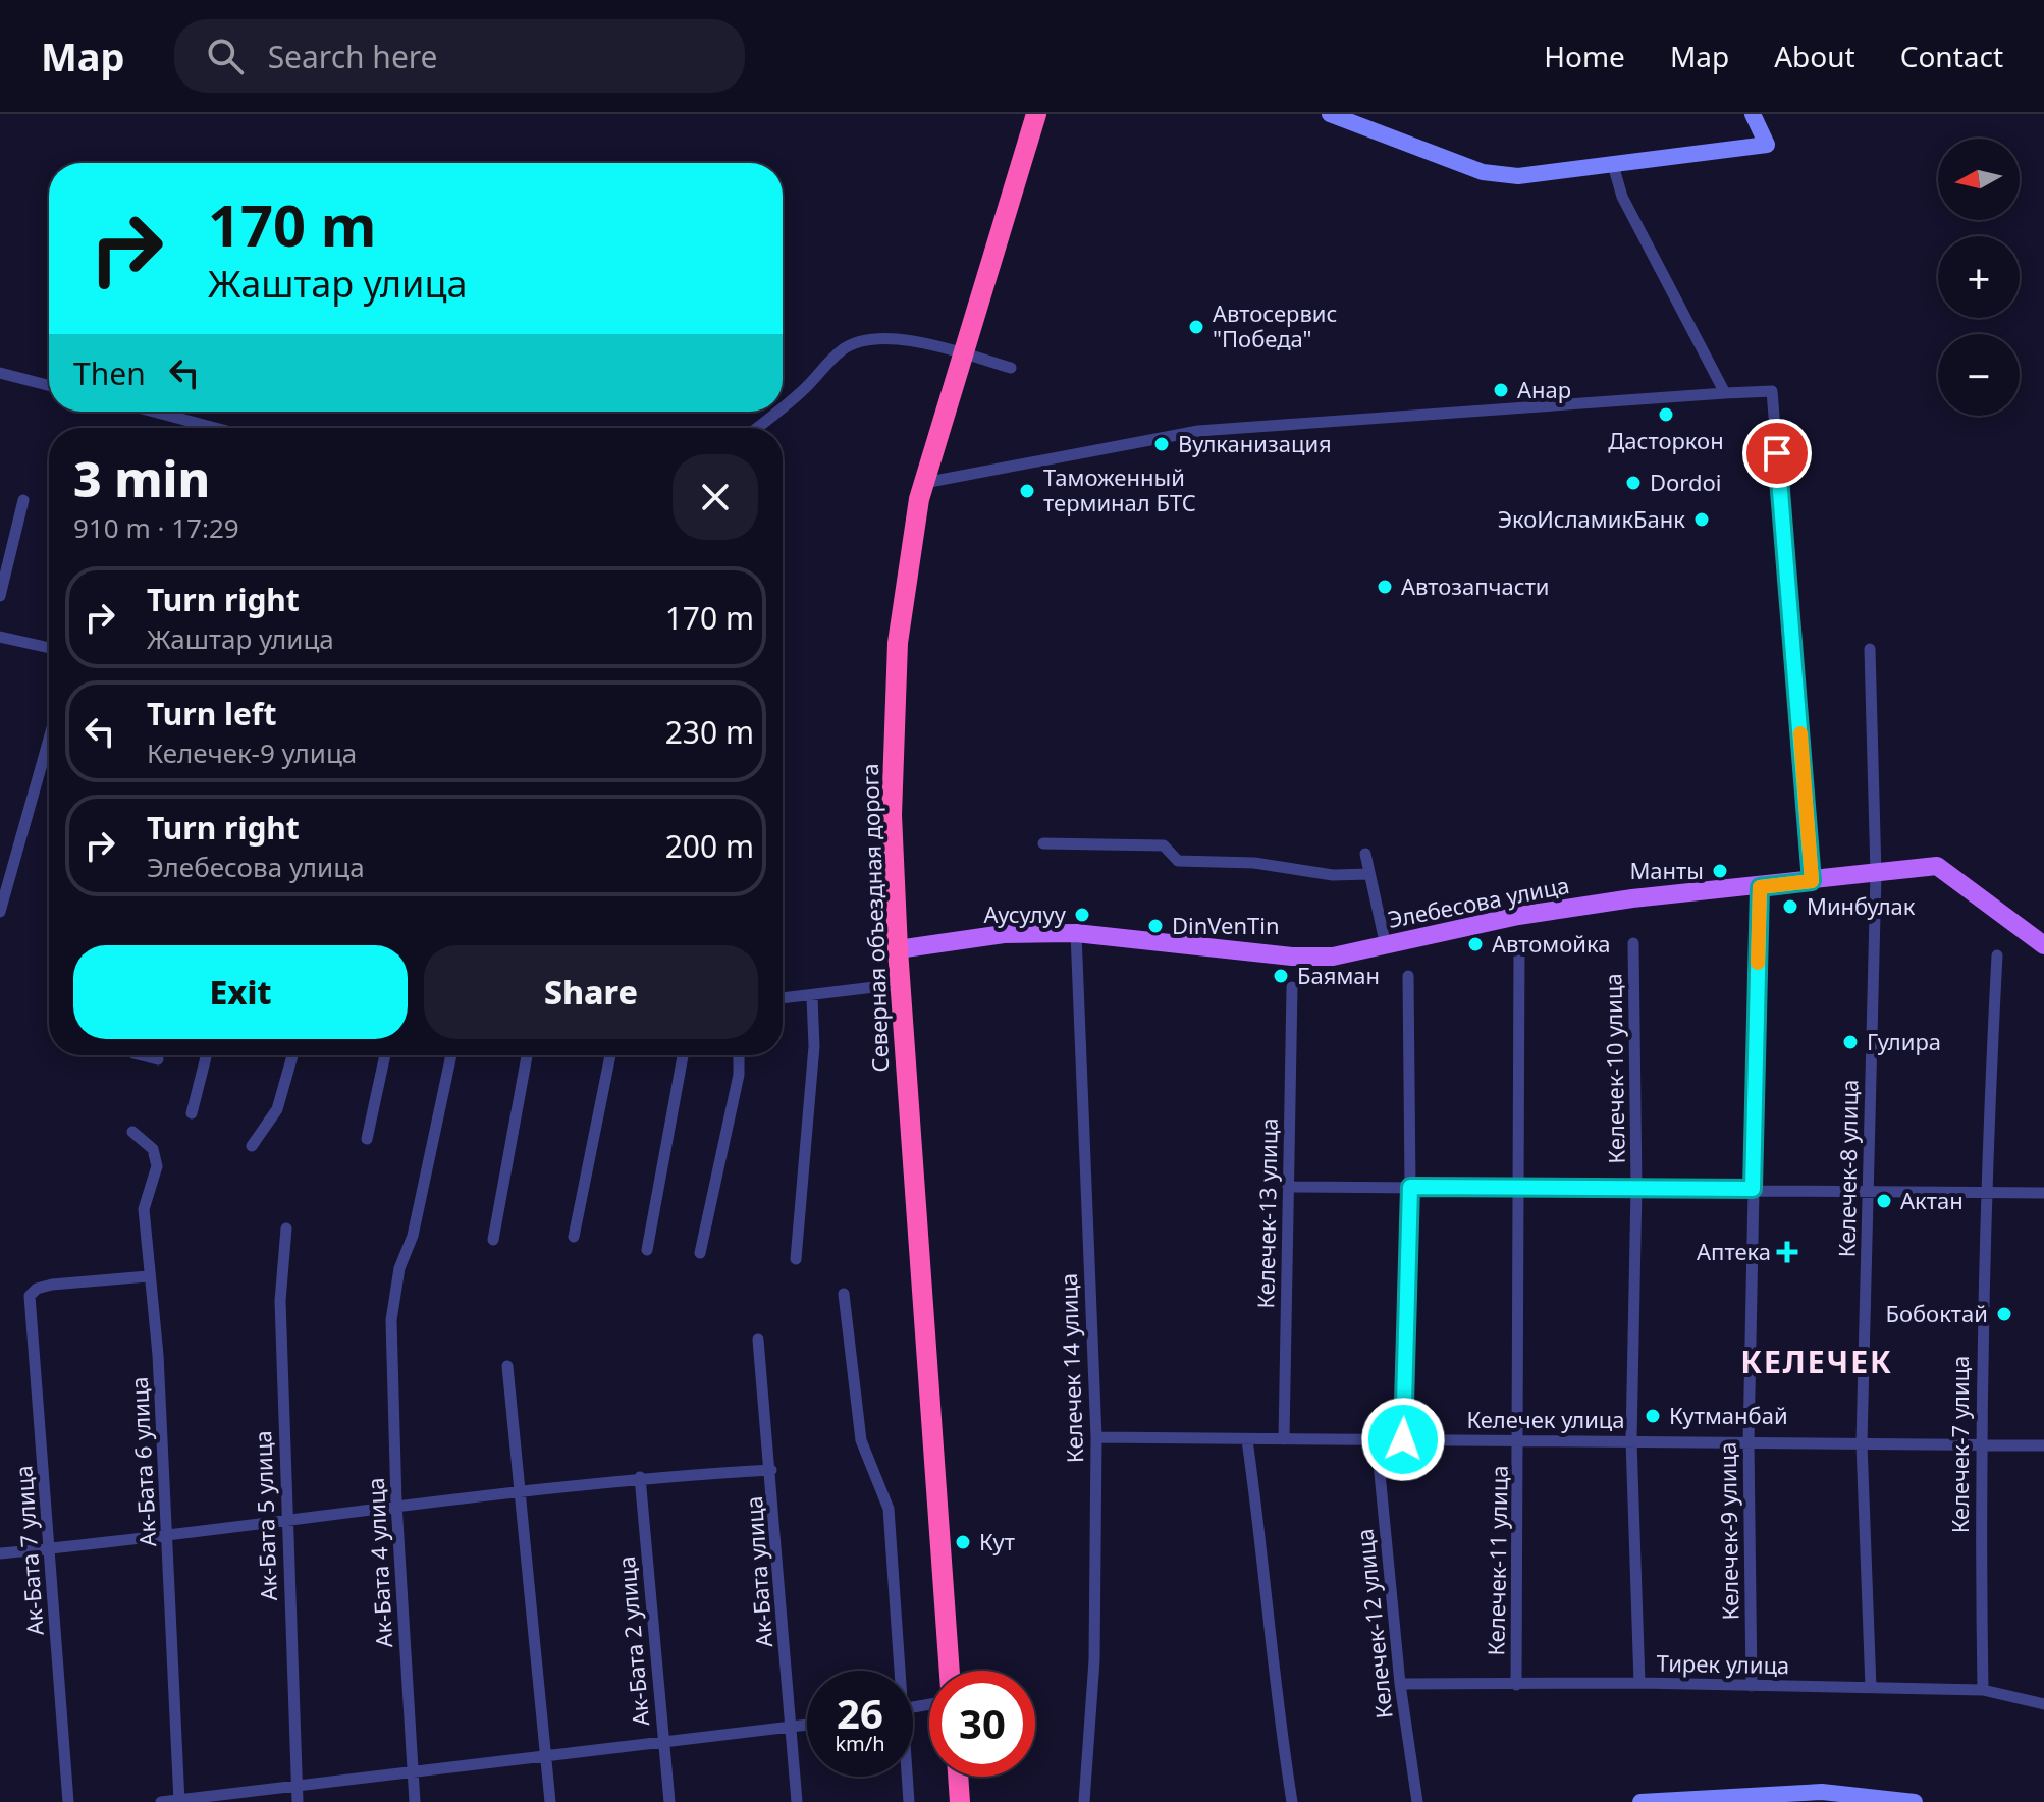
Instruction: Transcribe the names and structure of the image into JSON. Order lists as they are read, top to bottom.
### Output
{
  "streets": {
    "highway": ["Северная объездная дорога"],
    "main road": ["Элебесова улица"],
    "street": [
      "Келечек-10 улица",
      "Келечек-8 улица",
      "Келечек-13 улица",
      "Келечек 14 улица",
      "Келечек улица",
      "Келечек-7 улица",
      "Ак-Бата 6 улица",
      "Ак-Бата 5 улица",
      "Келечек-9 улица",
      "Ак-Бата 7 улица",
      "Келечек-11 улица",
      "Ак-Бата 4 улица",
      "Ак-Бата улица",
      "Келечек-12 улица",
      "Ак-Бата 2 улица",
      "Тирек улица"
    ]
  },
  "crossings": [
    ["Элебесова улица", "Северная объездная дорога"],
    ["Элебесова улица", "Келечек-8 улица"],
    ["Элебесова улица", "Келечек 14 улица"],
    ["Элебесова улица", "Келечек-9 улица"],
    ["Келечек-10 улица", "Келечек улица"],
    ["Келечек-10 улица", "Тирек улица"],
    ["Келечек-8 улица", "Келечек улица"],
    ["Келечек-8 улица", "Тирек улица"],
    ["Келечек-13 улица", "Келечек улица"],
    ["Келечек 14 улица", "Келечек улица"],
    ["Келечек улица", "Келечек-7 улица"],
    ["Келечек улица", "Келечек-9 улица"],
    ["Келечек улица", "Келечек-11 улица"],
    ["Келечек улица", "Келечек-12 улица"],
    ["Келечек-7 улица", "Тирек улица"],
    ["Ак-Бата 6 улица", "Ак-Бата 7 улица"],
    ["Келечек-9 улица", "Тирек улица"],
    ["Келечек-11 улица", "Тирек улица"],
    ["Келечек-12 улица", "Тирек улица"]
  ],
  "districts": ["КЕЛЕЧЕК"],
  "places": {
    "other": [
      "Автосервис \"Победа\"",
      "Анар",
      "Дасторкон",
      "Вулканизация",
      "Dordoi",
      "Таможенный терминал БТС",
      "ЭкоИсламикБанк",
      "Автозапчасти",
      "Манты",
      "Минбулак",
      "Аусулуу",
      "DinVenTin",
      "Автомойка",
      "Баяман",
      "Гулира",
      "Актан",
      "Бобоктай",
      "Кутманбай",
      "Кут"
    ],
    "health": ["Аптека"]
  },
  "north": "left",
  "page": {
    "header": "Map",
    "search": "Search here",
    "nav": [
      "Home",
      "Map",
      "About",
      "Contact"
    ],
    "map_buttons": ["+", "−"],
    "turn": ["170 m", "Жаштар улица"],
    "then": "Then",
    "heading": ["3 min", "910 m · 17:29"],
    "list": [
      {
        "name": "Turn right",
        "note": "Жаштар улица",
        "value": "170 m"
      },
      {
        "name": "Turn left",
        "note": "Келечек-9 улица",
        "value": "230 m"
      },
      {
        "name": "Turn right",
        "note": "Элебесова улица",
        "value": "200 m"
      }
    ],
    "buttons": ["Exit", "Share"],
    "speed": "26 km/h",
    "limit": "30"
  }
}
